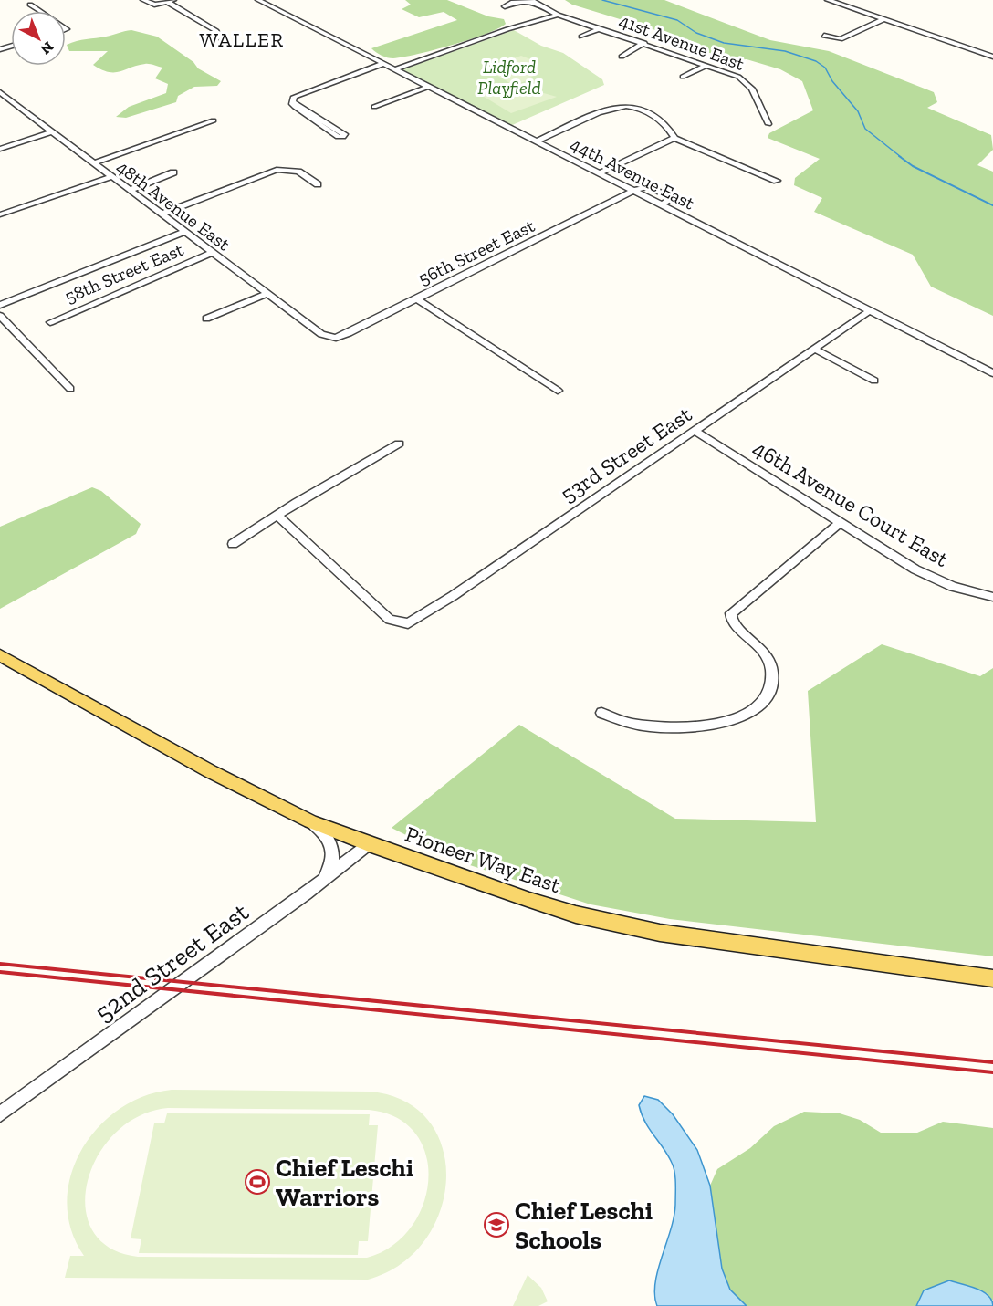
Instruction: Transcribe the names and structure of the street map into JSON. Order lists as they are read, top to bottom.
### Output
{
  "streets": {
    "main road": ["Pioneer Way East"],
    "street": [
      "41st Avenue East",
      "44th Avenue East",
      "48th Avenue East",
      "56th Street East",
      "58th Street East",
      "53rd Street East",
      "46th Avenue Court East",
      "52nd Street East"
    ]
  },
  "crossings": [
    ["44th Avenue East", "56th Street East"],
    ["44th Avenue East", "53rd Street East"],
    ["48th Avenue East", "56th Street East"],
    ["48th Avenue East", "58th Street East"],
    ["53rd Street East", "46th Avenue Court East"],
    ["Pioneer Way East", "52nd Street East"]
  ],
  "districts": ["WALLER"],
  "parks": ["Lidford Playfield"],
  "places": {
    "sports": ["Chief Leschi Warriors"],
    "school or university": ["Chief Leschi Schools"]
  },
  "north": "bottom right"
}
